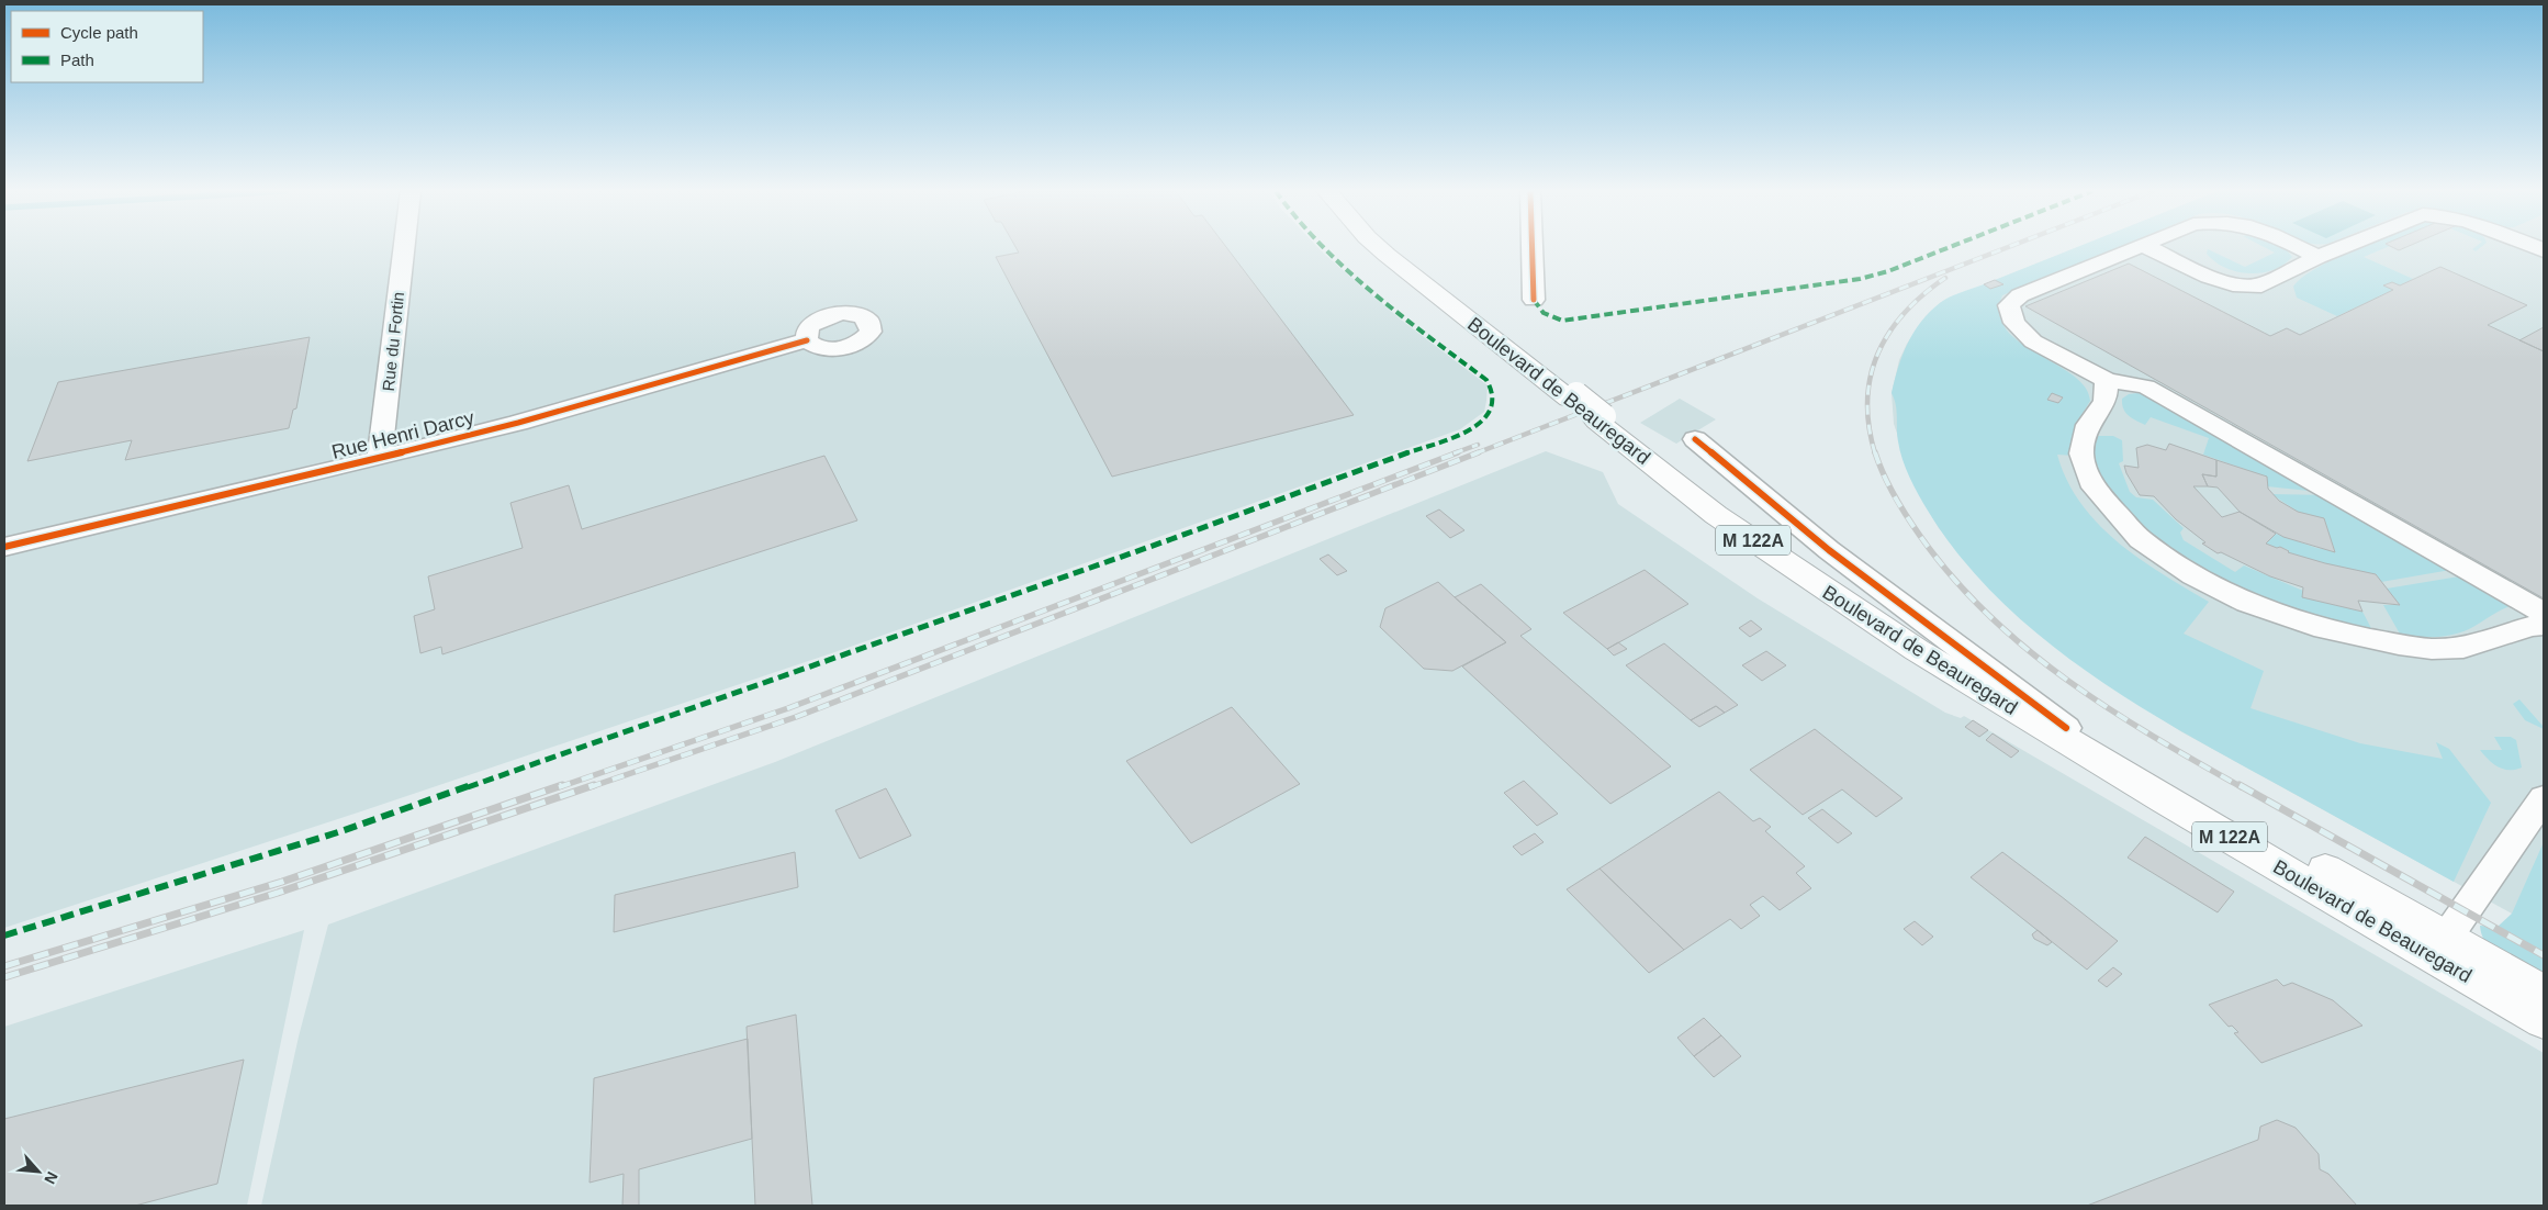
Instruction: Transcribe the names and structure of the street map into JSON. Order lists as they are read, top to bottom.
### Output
{
  "streets": {
    "main road": ["Boulevard de Beauregard", "M 122A"],
    "street": ["Rue du Fortin", "Rue Henri Darcy"]
  },
  "crossings": [
    ["Rue du Fortin", "Rue Henri Darcy"]
  ],
  "legend": ["Cycle path", "Path"],
  "north": "bottom right"
}
